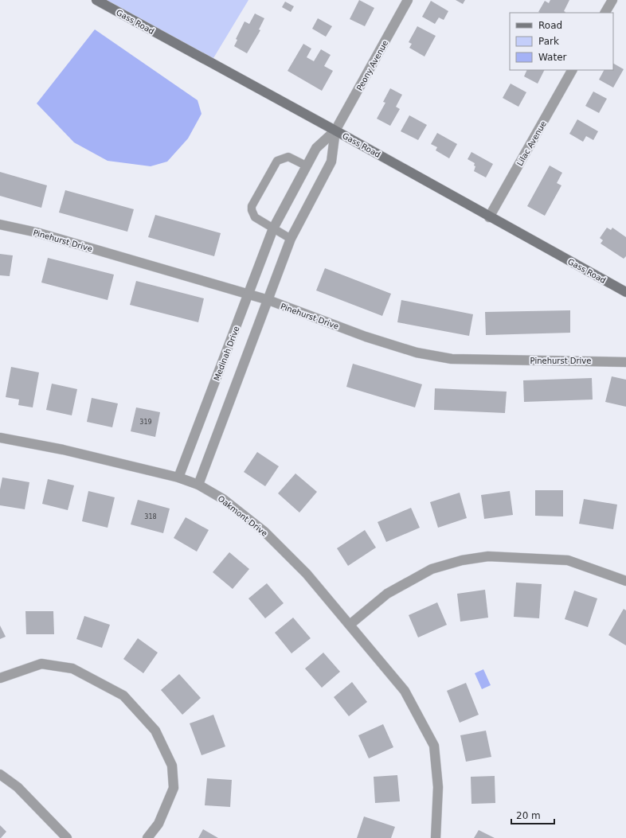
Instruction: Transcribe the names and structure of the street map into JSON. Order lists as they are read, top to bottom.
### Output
{
  "streets": {
    "street": [
      "Gass Road",
      "Peony Avenue",
      "Lilac Avenue",
      "Pinehurst Drive",
      "Medinah Drive",
      "Oakmont Drive"
    ]
  },
  "crossings": [
    ["Gass Road", "Peony Avenue"],
    ["Gass Road", "Lilac Avenue"],
    ["Gass Road", "Medinah Drive"],
    ["Peony Avenue", "Medinah Drive"],
    ["Pinehurst Drive", "Medinah Drive"],
    ["Medinah Drive", "Oakmont Drive"]
  ],
  "house_numbers": ["319", "318"],
  "legend": ["Road", "Park", "Water"],
  "scale_bar": "20 m"
}
